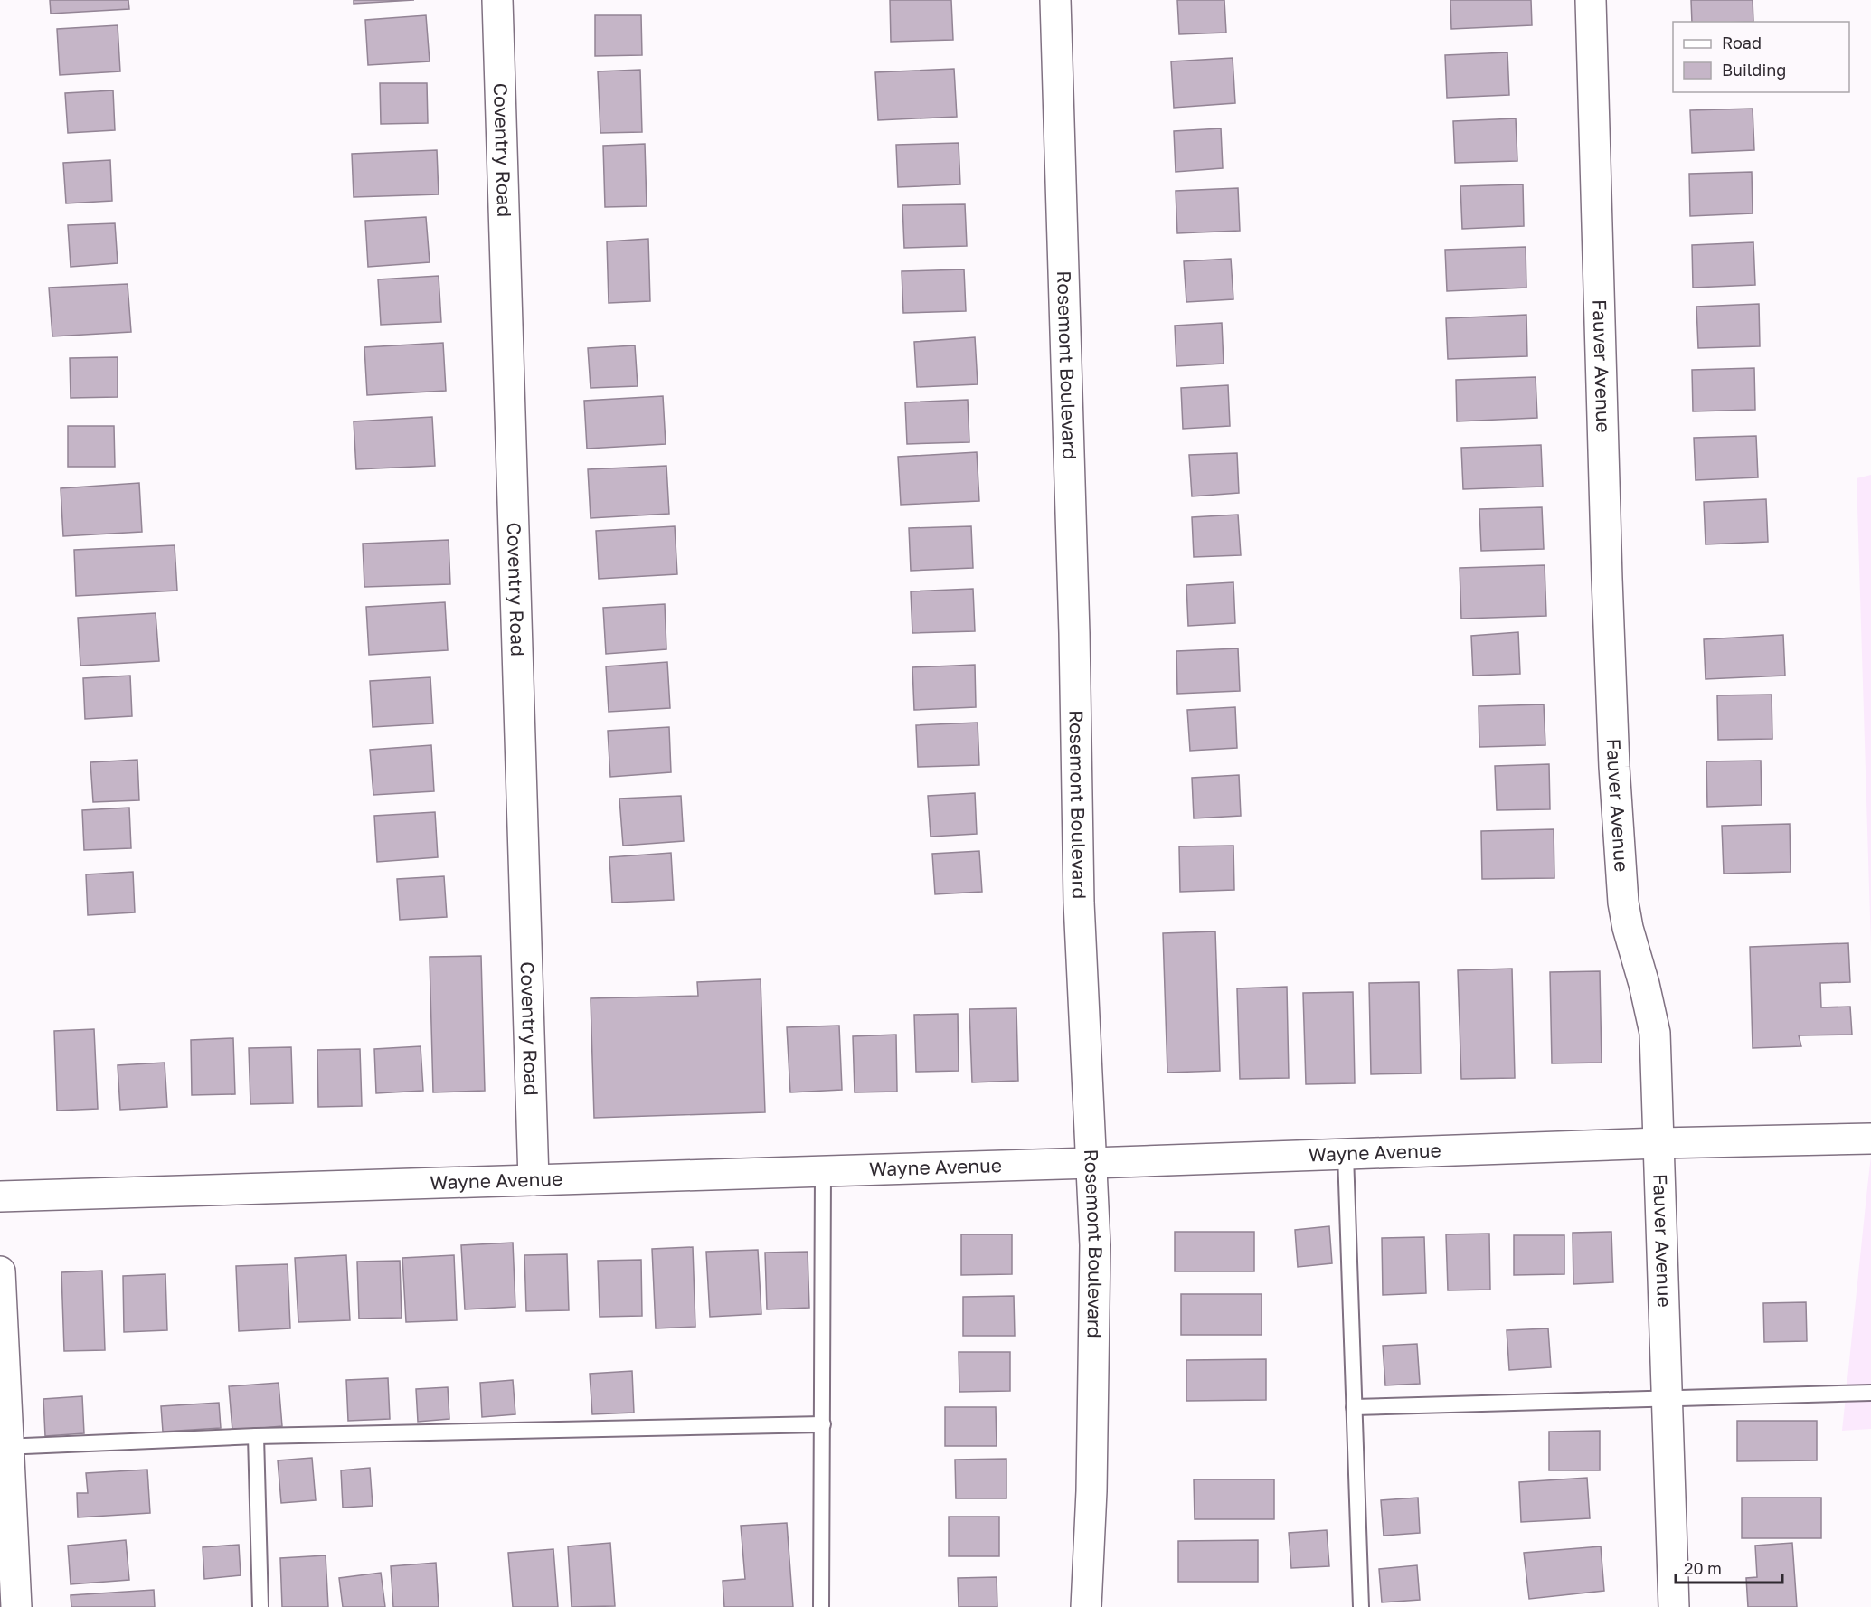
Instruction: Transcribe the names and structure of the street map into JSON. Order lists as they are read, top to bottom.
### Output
{
  "streets": {
    "street": [
      "Coventry Road",
      "Rosemont Boulevard",
      "Fauver Avenue",
      "Wayne Avenue"
    ]
  },
  "crossings": [
    ["Coventry Road", "Wayne Avenue"],
    ["Rosemont Boulevard", "Wayne Avenue"],
    ["Fauver Avenue", "Wayne Avenue"]
  ],
  "legend": ["Road", "Building"],
  "scale_bar": "20 m"
}
